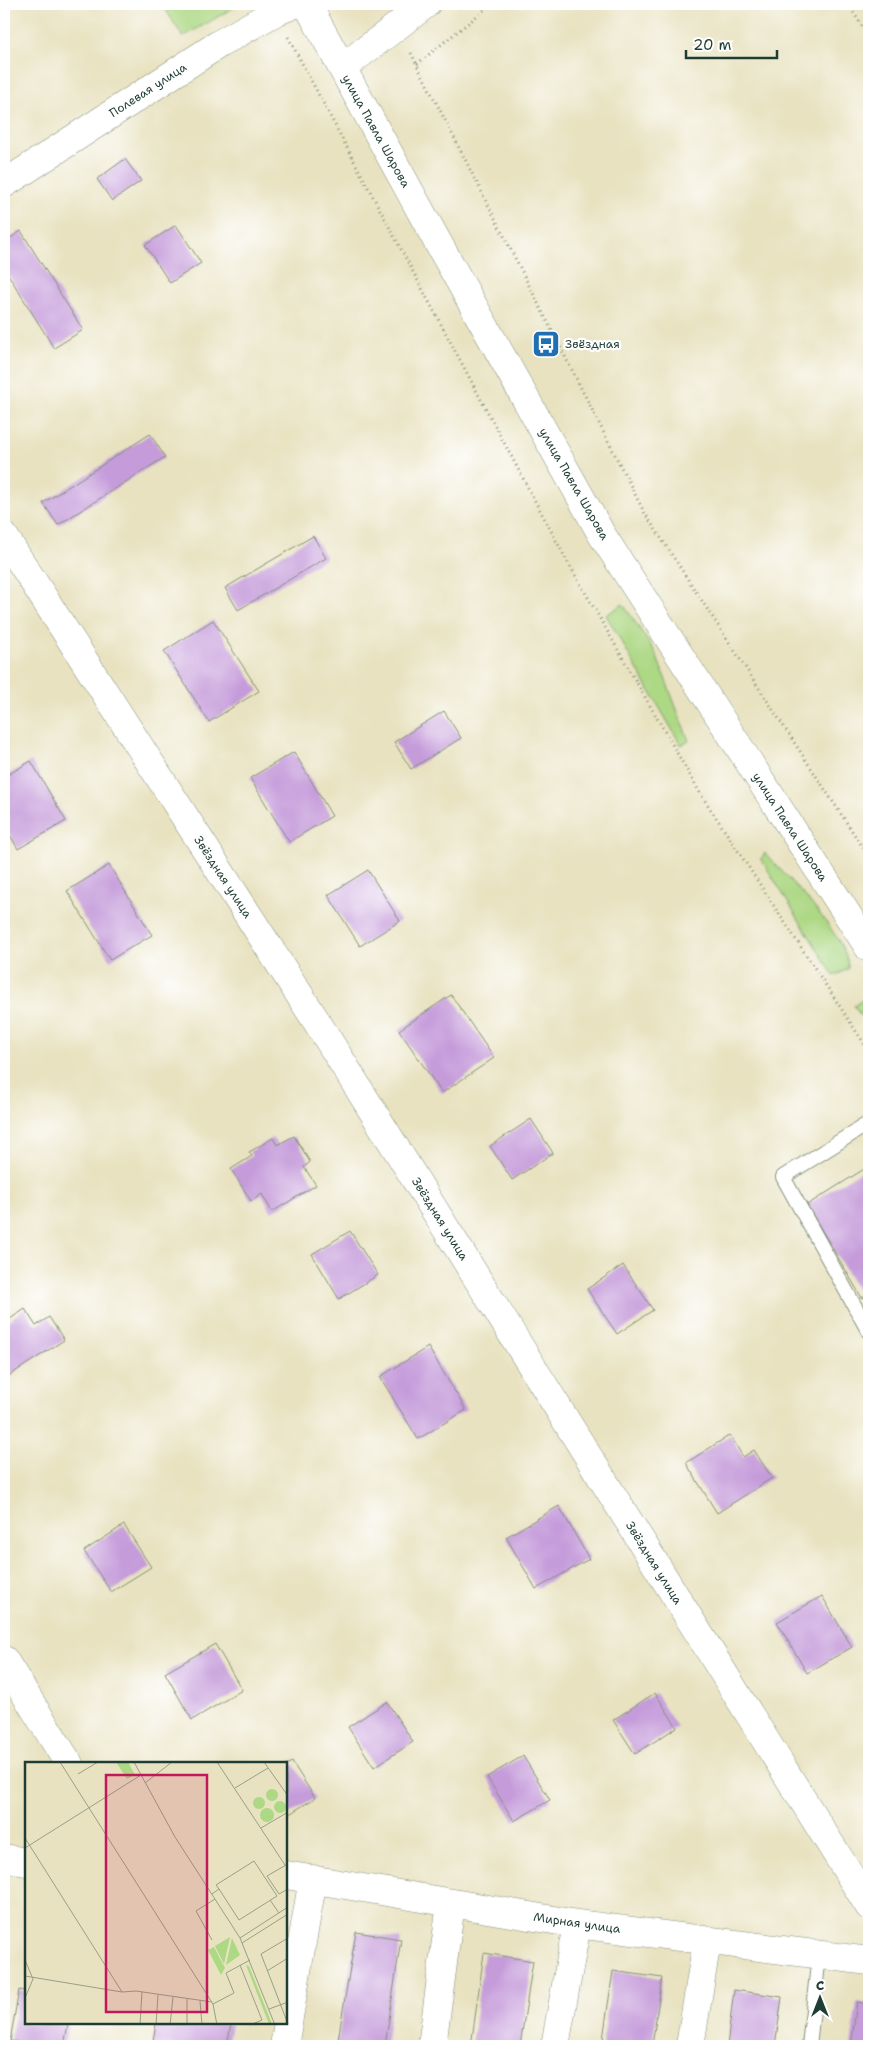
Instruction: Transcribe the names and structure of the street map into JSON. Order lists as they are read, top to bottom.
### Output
{
  "streets": {
    "street": [
      "Полевая улица",
      "улица Павла Шарова",
      "Звёздная улица",
      "Мирная улица"
    ]
  },
  "places": {
    "bus stop": ["Звёздная"]
  },
  "scale_bar": "20 m",
  "north": "top"
}
